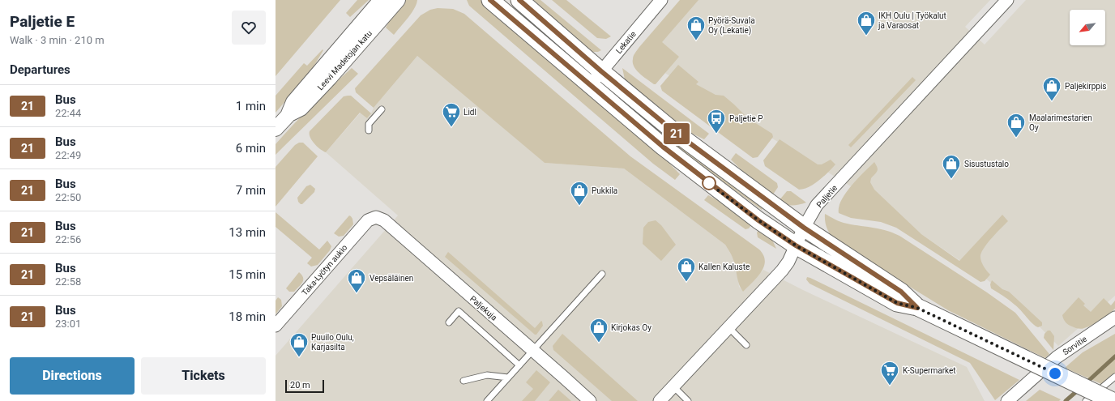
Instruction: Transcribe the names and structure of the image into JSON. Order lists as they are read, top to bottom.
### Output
{
  "streets": {
    "street": [
      "Lekatie",
      "Leevi Madetojan katu",
      "Paljetie",
      "Taka-Lyötyn aukio",
      "Paljekuja",
      "Sorvitie"
    ]
  },
  "crossings": [
    ["Taka-Lyötyn aukio", "Paljekuja"]
  ],
  "places": {
    "shop": [
      "IKH Oulu | Työkalut ja Varaosat",
      "Pyörä-Suvala Oy (Lekatie)",
      "Paljekirppis",
      "Maalarimestarien Oy",
      "Sisustustalo",
      "Pukkila",
      "Kallen Kaluste",
      "Vepsäläinen",
      "Kirjokas Oy",
      "Puuilo Oulu, Karjasilta"
    ],
    "supermarket": ["Lidl", "K-Supermarket"],
    "bus stop": ["Paljetie P"]
  },
  "lines": ["bus line 21"],
  "scale_bar": "20 m",
  "north": "bottom left",
  "page": {
    "heading": [
      ["Paljetie E", "Walk · 3 min · 210 m"],
      "Departures"
    ],
    "on_map": "21",
    "list": [
      {
        "mark": "21",
        "name": "Bus",
        "note": "22:44",
        "value": "1 min"
      },
      {
        "mark": "21",
        "name": "Bus",
        "note": "22:49",
        "value": "6 min"
      },
      {
        "mark": "21",
        "name": "Bus",
        "note": "22:50",
        "value": "7 min"
      },
      {
        "mark": "21",
        "name": "Bus",
        "note": "22:56",
        "value": "13 min"
      },
      {
        "mark": "21",
        "name": "Bus",
        "note": "22:58",
        "value": "15 min"
      },
      {
        "mark": "21",
        "name": "Bus",
        "note": "23:01",
        "value": "18 min"
      }
    ],
    "buttons": ["Directions", "Tickets"],
    "scale": "20 m"
  }
}
